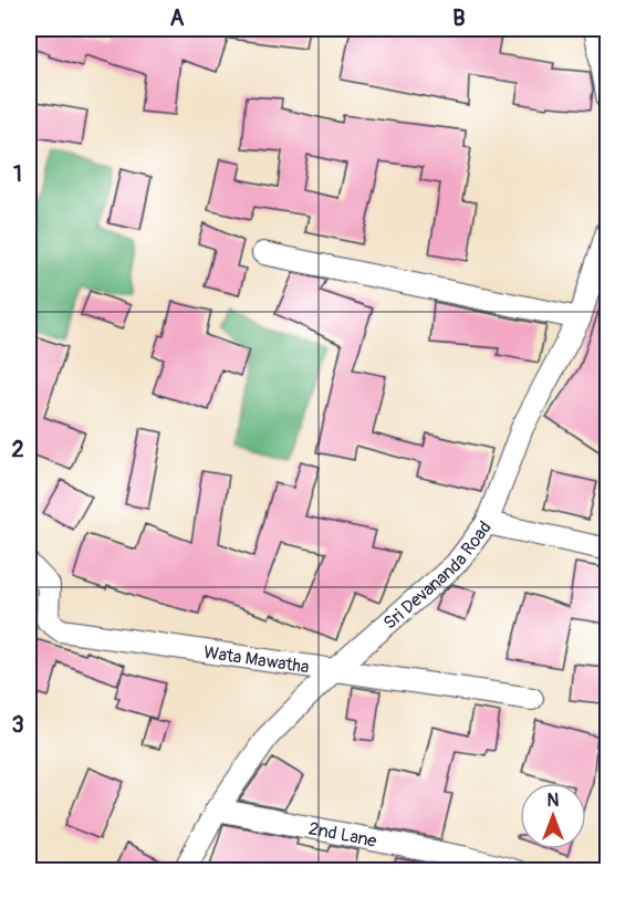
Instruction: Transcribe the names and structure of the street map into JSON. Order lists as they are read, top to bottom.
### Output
{
  "streets": {
    "street": ["Sri Devananda Road", "Wata Mawatha", "2nd Lane"]
  },
  "crossings": [
    ["Sri Devananda Road", "Wata Mawatha"],
    ["Sri Devananda Road", "2nd Lane"]
  ],
  "north": "top",
  "grid": {
    "columns": ["A", "B"],
    "rows": ["1", "2", "3"]
  }
}
